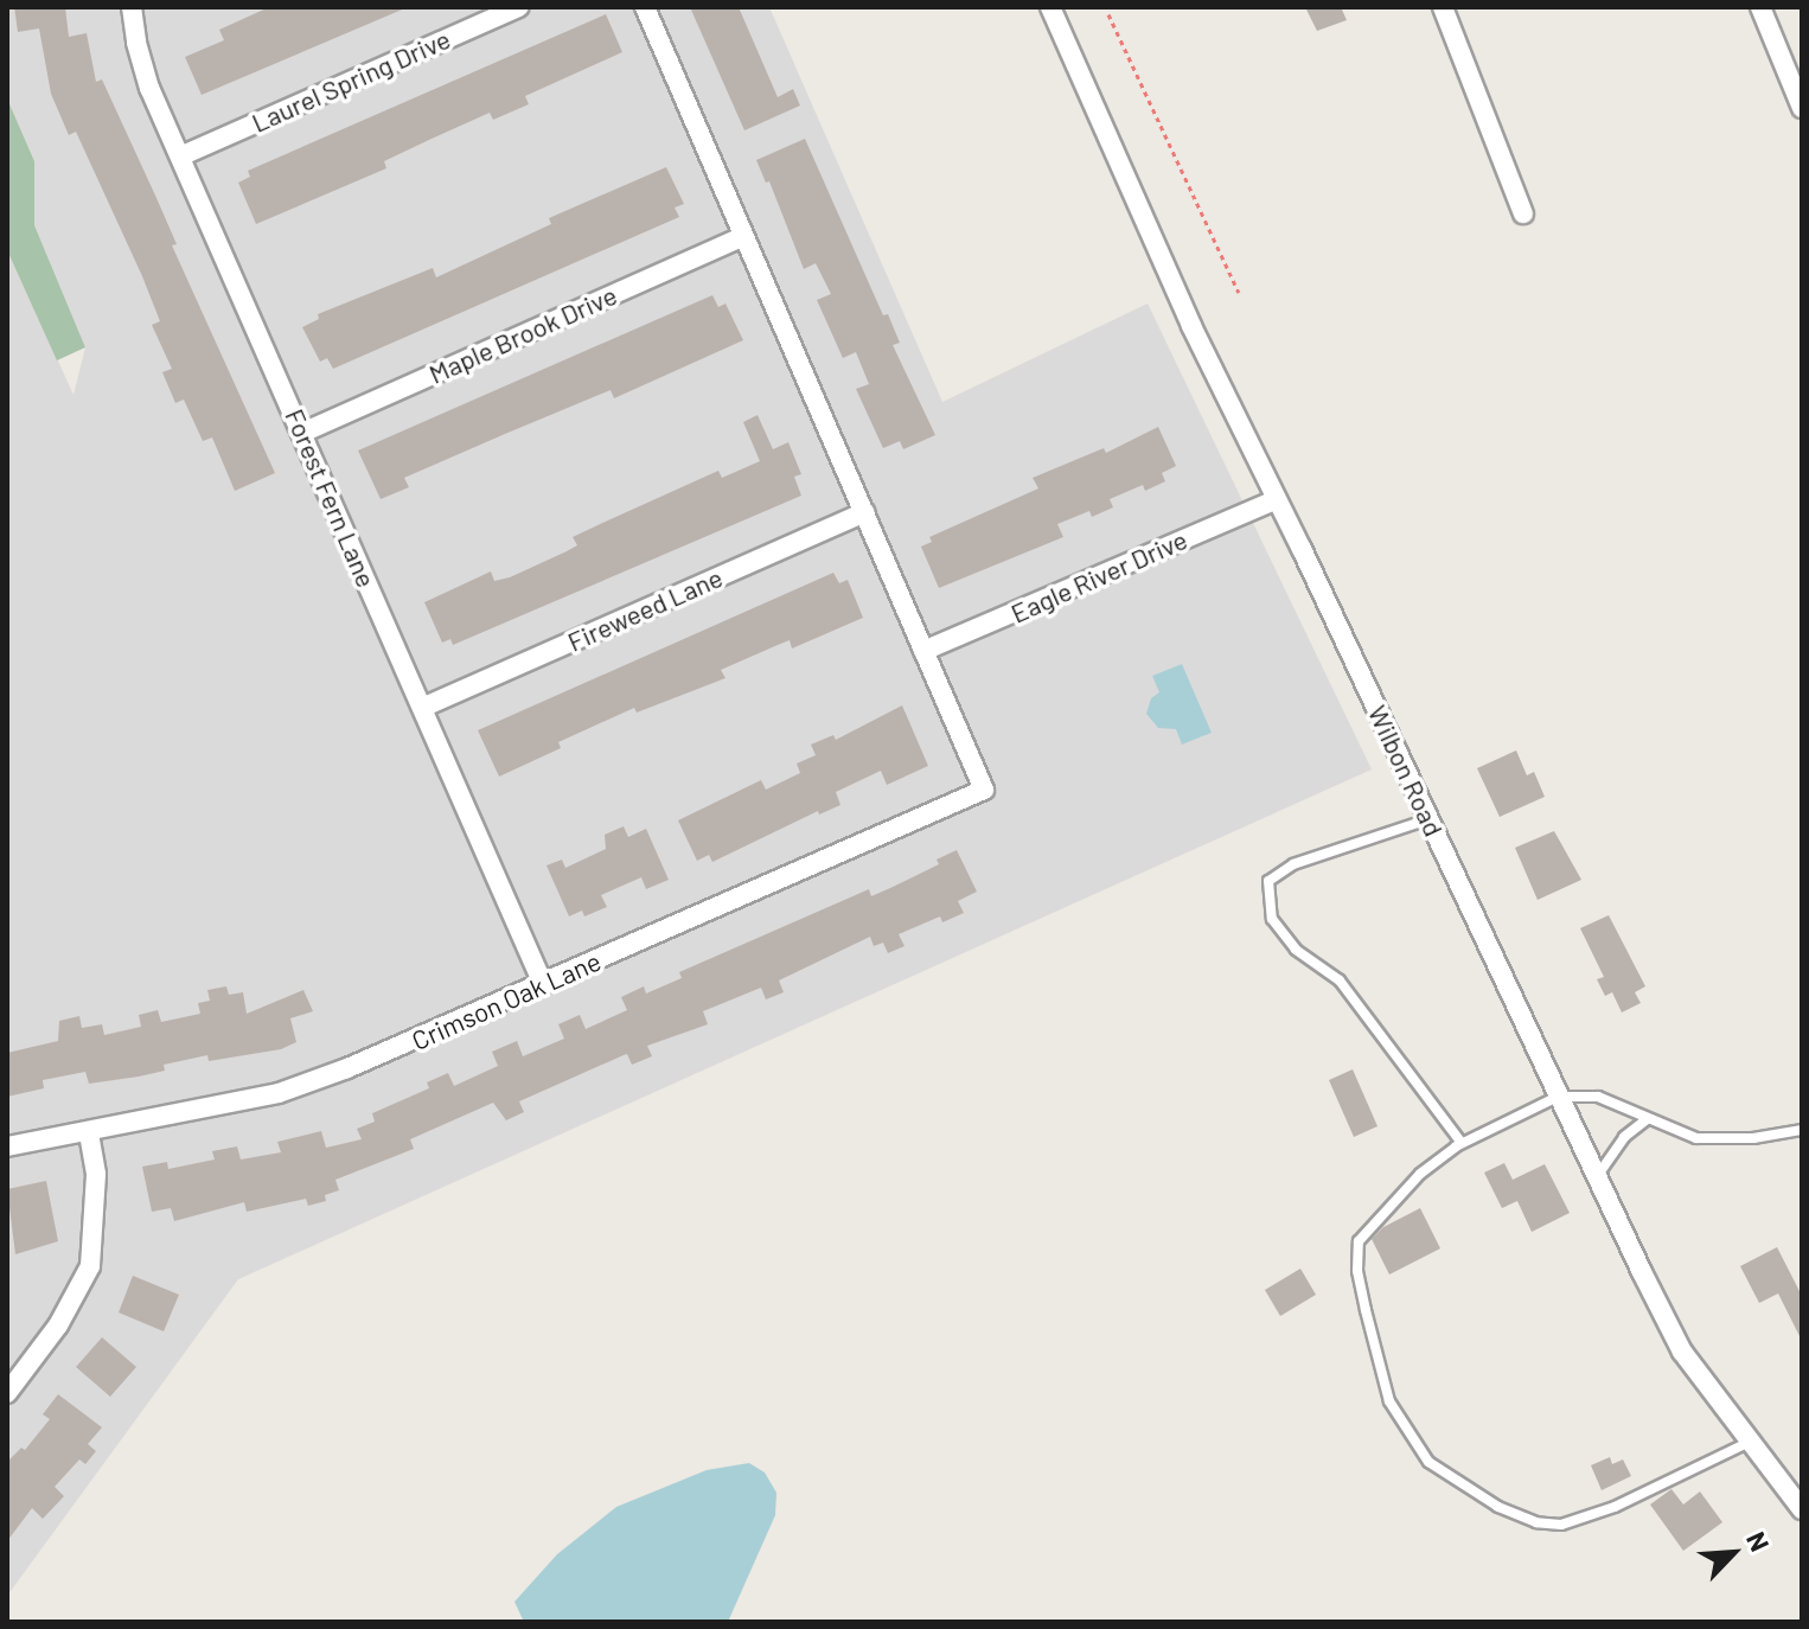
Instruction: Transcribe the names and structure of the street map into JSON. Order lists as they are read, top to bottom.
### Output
{
  "streets": {
    "street": [
      "Laurel Spring Drive",
      "Maple Brook Drive",
      "Forest Fern Lane",
      "Eagle River Drive",
      "Fireweed Lane",
      "Wilbon Road",
      "Crimson Oak Lane"
    ]
  },
  "crossings": [
    ["Laurel Spring Drive", "Forest Fern Lane"],
    ["Maple Brook Drive", "Forest Fern Lane"],
    ["Forest Fern Lane", "Fireweed Lane"],
    ["Forest Fern Lane", "Crimson Oak Lane"],
    ["Eagle River Drive", "Wilbon Road"],
    ["Eagle River Drive", "Crimson Oak Lane"]
  ],
  "north": "top right"
}
